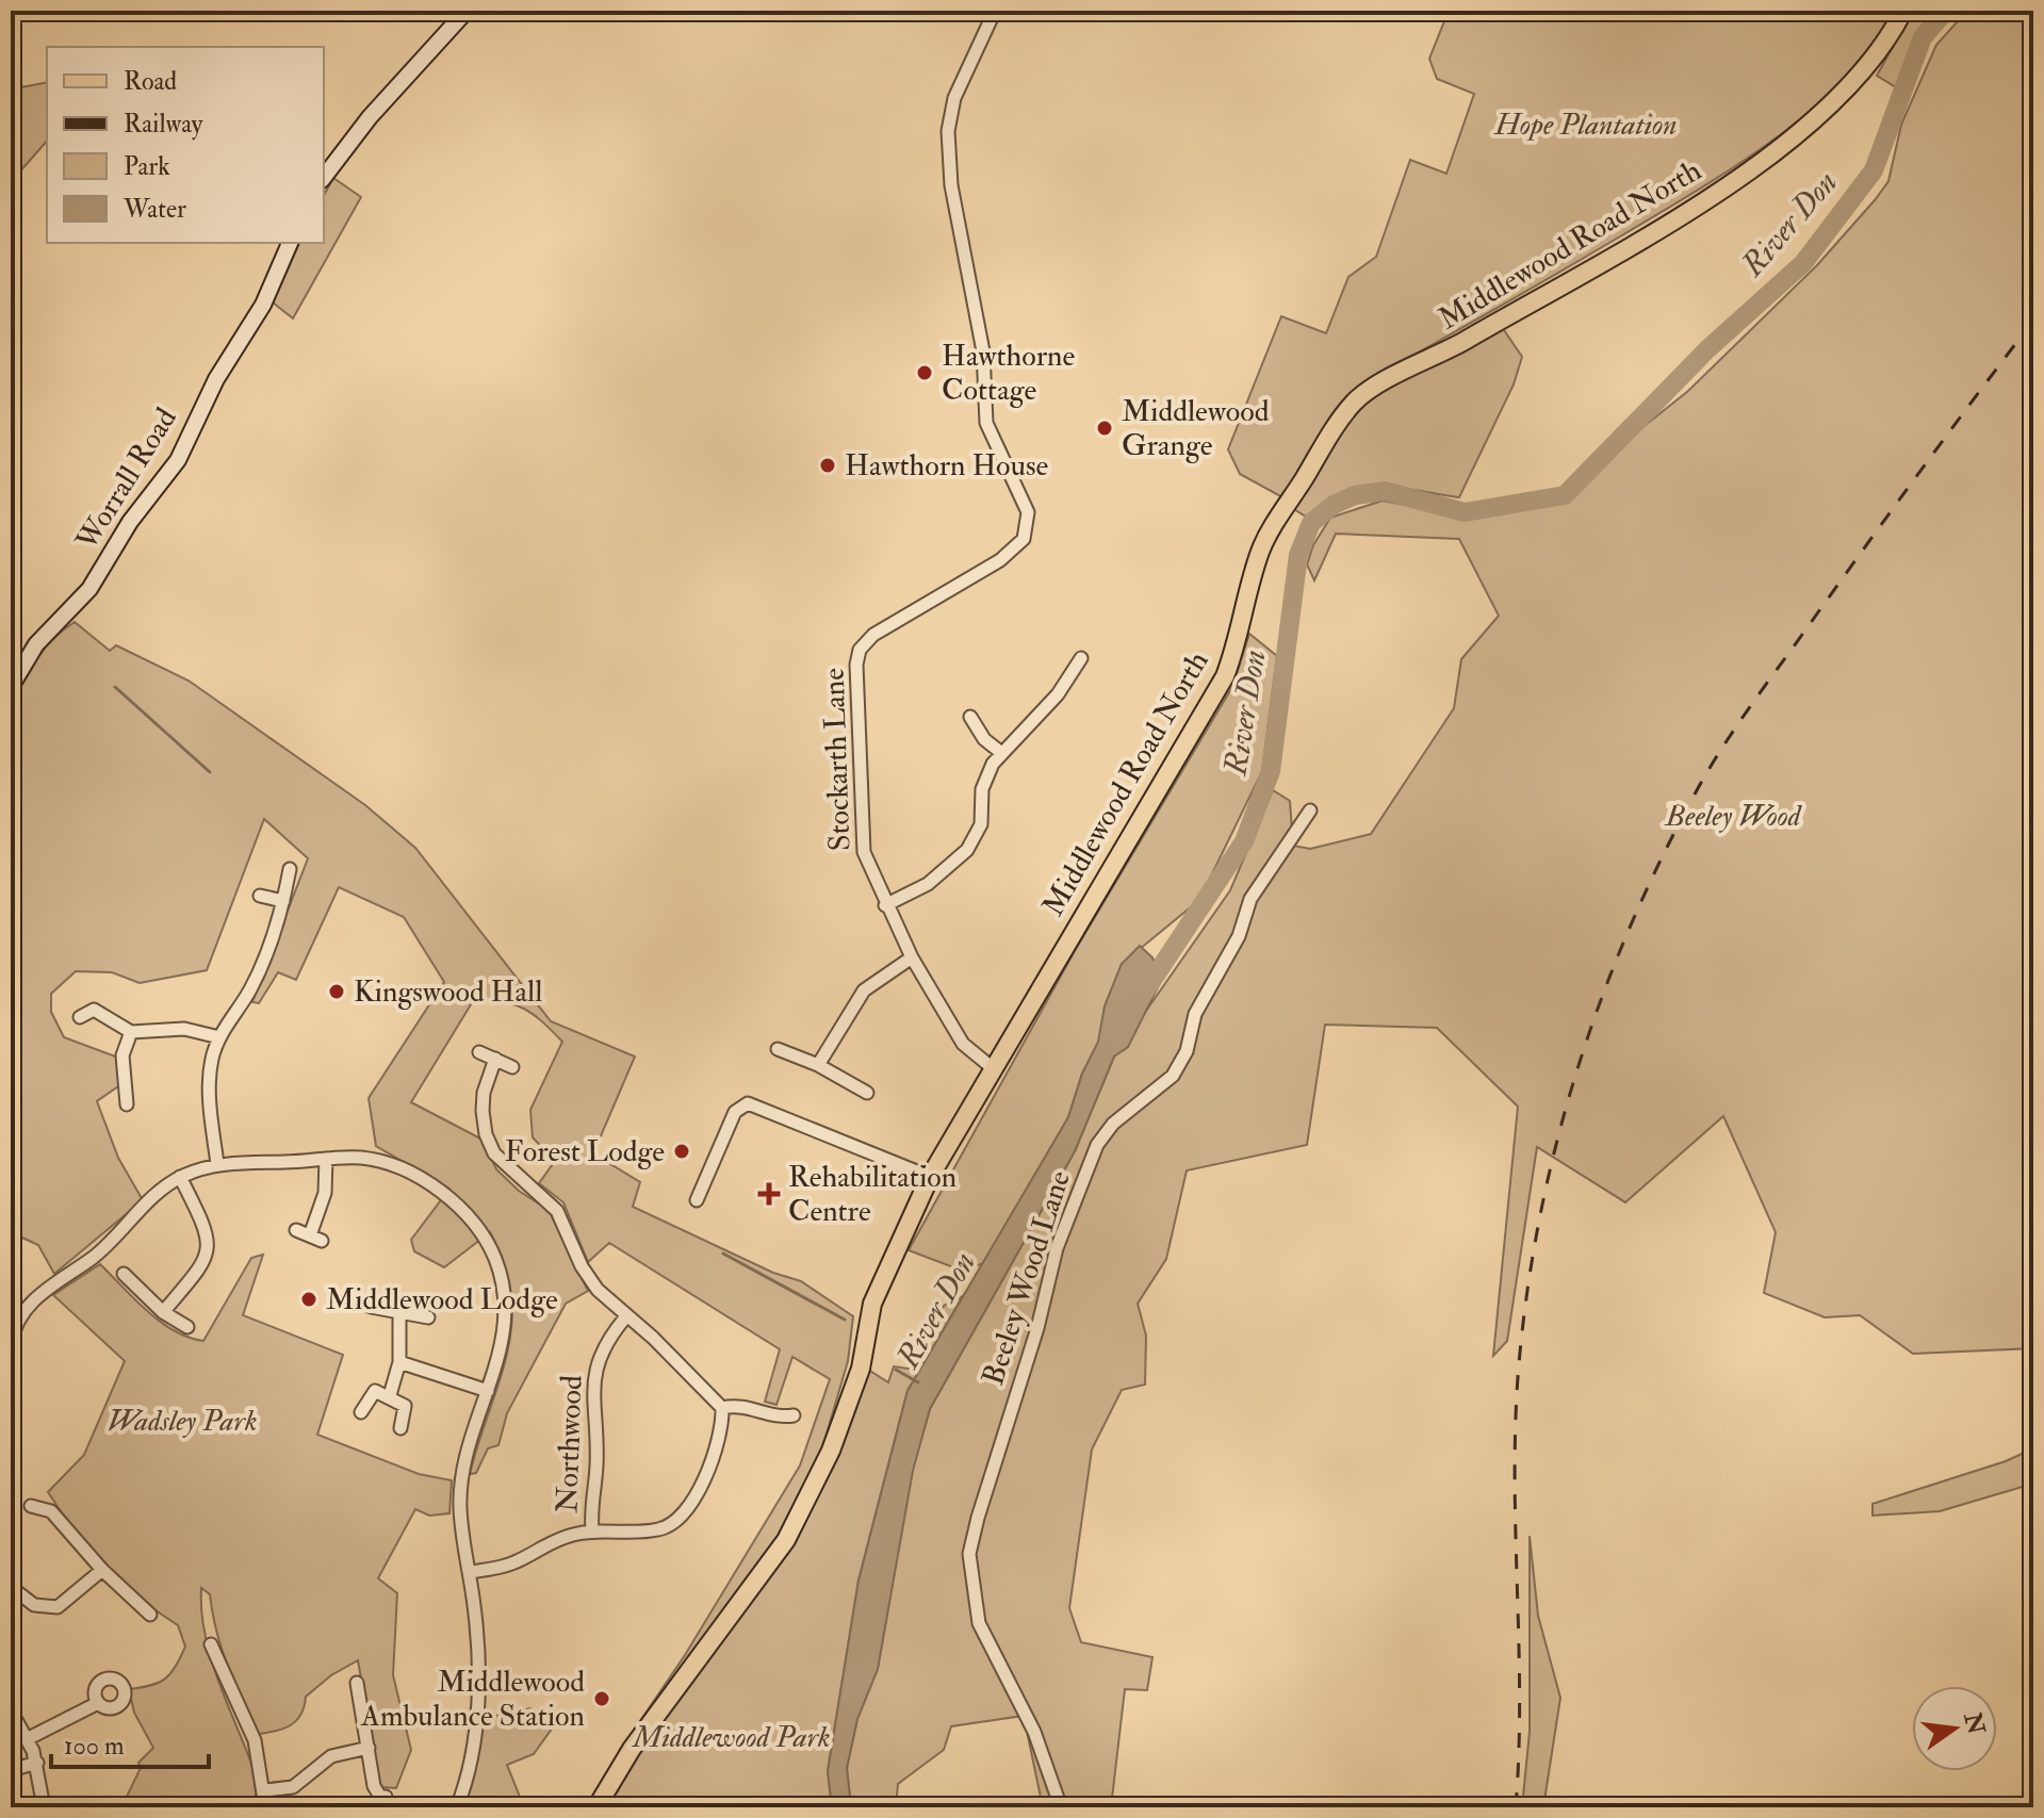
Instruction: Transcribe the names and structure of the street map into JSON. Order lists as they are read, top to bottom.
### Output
{
  "streets": {
    "main road": ["Middlewood Road North"],
    "street": [
      "Worrall Road",
      "Stockarth Lane",
      "Beeley Wood Lane",
      "Northwood"
    ]
  },
  "crossings": [
    ["Middlewood Road North", "Stockarth Lane"]
  ],
  "water": ["River Don"],
  "parks": [
    "Hope Plantation",
    "Beeley Wood",
    "Wadsley Park",
    "Middlewood Park"
  ],
  "places": {
    "other": [
      "Hawthorne Cottage",
      "Middlewood Grange",
      "Hawthorn House",
      "Kingswood Hall",
      "Forest Lodge",
      "Middlewood Lodge",
      "Middlewood Ambulance Station"
    ],
    "health": ["Rehabilitation Centre"]
  },
  "legend": [
    "Road",
    "Railway",
    "Park",
    "Water"
  ],
  "scale_bar": "100 m",
  "north": "right"
}
